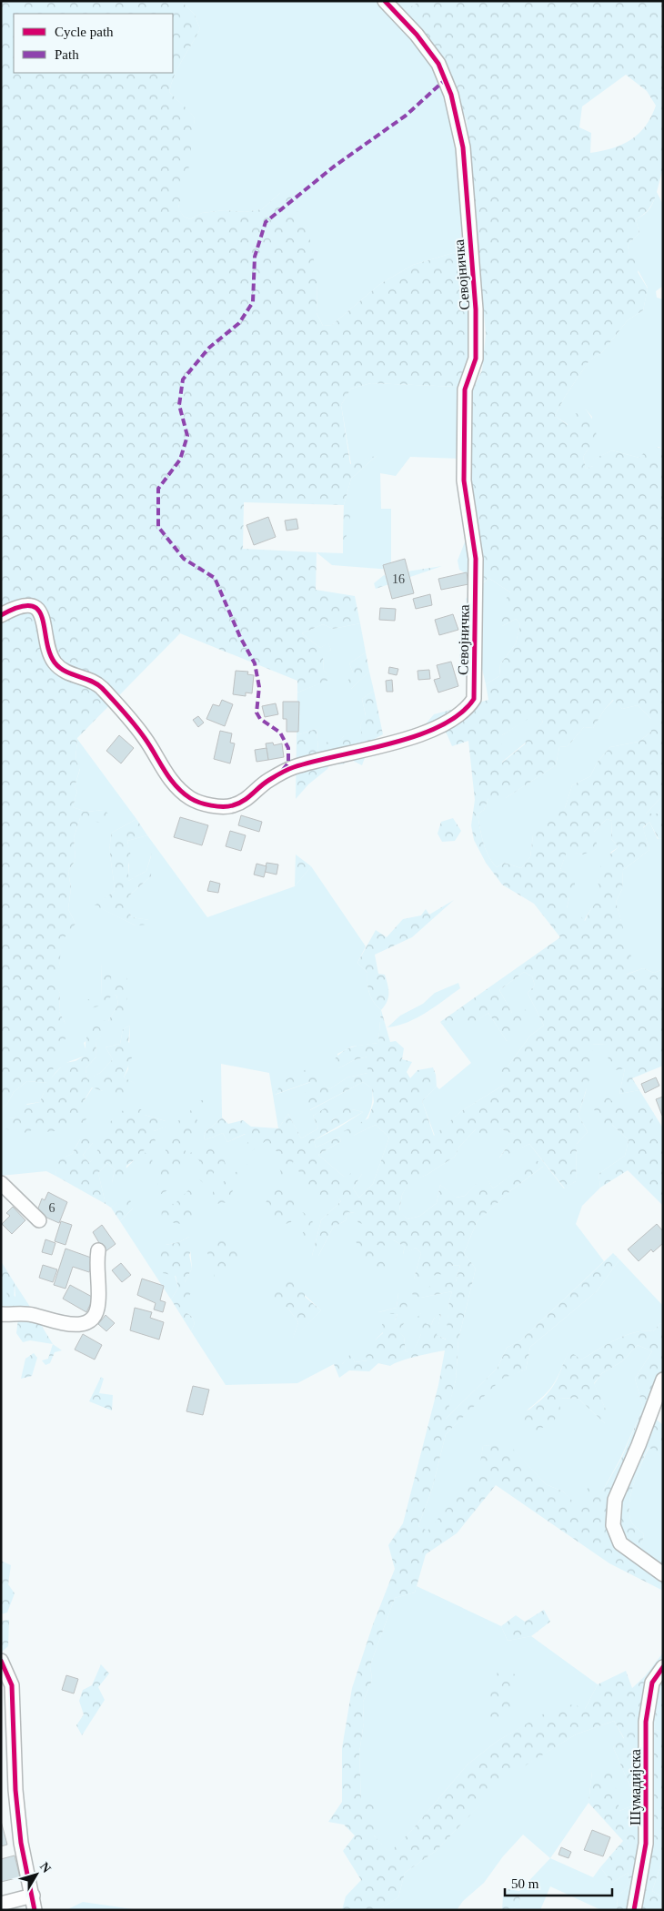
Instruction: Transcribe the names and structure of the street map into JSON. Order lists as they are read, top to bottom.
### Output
{
  "streets": {
    "street": ["Севојничка", "Шумадијска"]
  },
  "house_numbers": ["16", "6"],
  "legend": ["Cycle path", "Path"],
  "scale_bar": "50 m",
  "north": "top right"
}
